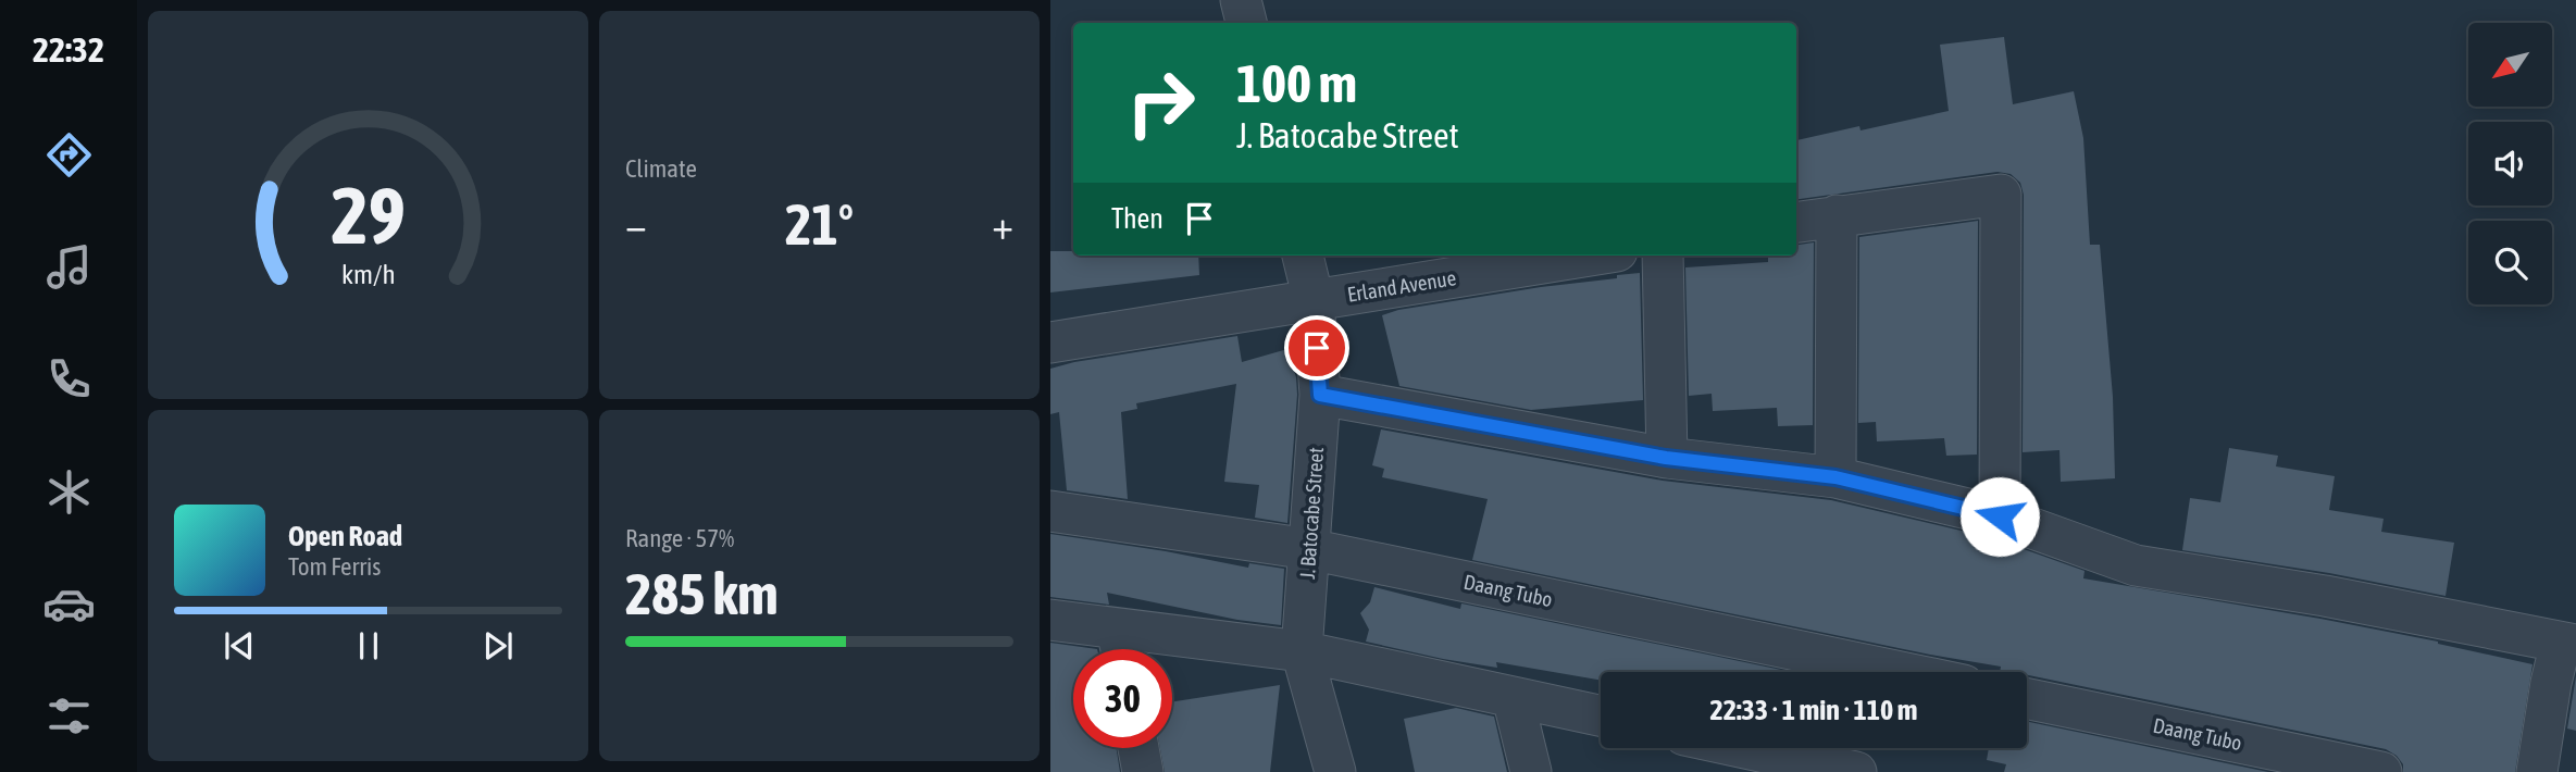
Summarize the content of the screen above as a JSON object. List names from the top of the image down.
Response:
{
  "streets": {
    "street": ["Erland Avenue", "J. Batocabe Street", "Daang Tubo"]
  },
  "crossings": [
    ["Erland Avenue", "J. Batocabe Street"],
    ["J. Batocabe Street", "Daang Tubo"]
  ],
  "north": "bottom left",
  "page": {
    "tabs": "22:32",
    "tile": [
      "Climate",
      ["Range · 57%", "285 km"]
    ],
    "turn": ["100 m", "J. Batocabe Street"],
    "then": "Then",
    "heat": ["−", "21°", "+"],
    "song": ["Open Road", "Tom Ferris"],
    "limit": "30",
    "trip": "22:33 · 1 min · 110 m",
    "gauge": ["29", "km/h"]
  }
}
